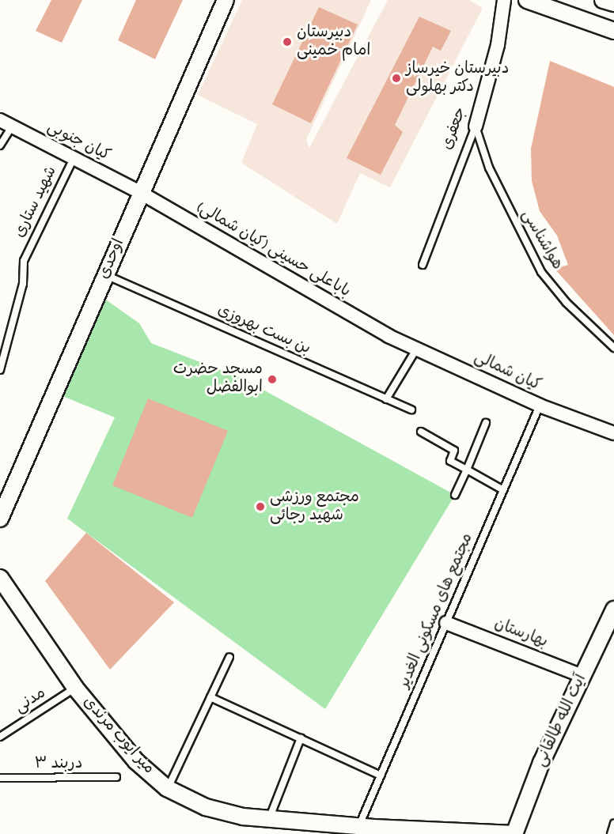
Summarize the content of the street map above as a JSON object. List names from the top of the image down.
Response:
{
  "streets": {
    "street": [
      "جعفری",
      "کیان جنوبی",
      "باباعلی حسینی (کیان شمالی)",
      "اوحدی",
      "کیان شمالی",
      "بهارستان",
      "آیت الله طالقانی",
      "میر ایوب مرندی"
    ],
    "lane": [
      "شهید ستاری",
      "هواشناسی",
      "بن بست بهروزی",
      "مجتمع های مسکونی الغدیر",
      "مدنی",
      "دربند ۳"
    ]
  },
  "crossings": [
    ["جعفری", "هواشناسی"],
    ["کیان جنوبی", "شهید ستاری"],
    ["کیان جنوبی", "باباعلی حسینی (کیان شمالی)"],
    ["کیان جنوبی", "اوحدی"],
    ["باباعلی حسینی (کیان شمالی)", "اوحدی"],
    ["باباعلی حسینی (کیان شمالی)", "کیان شمالی"],
    ["اوحدی", "بن بست بهروزی"],
    ["کیان شمالی", "مجتمع های مسکونی الغدیر"],
    ["مجتمع های مسکونی الغدیر", "بهارستان"],
    ["مجتمع های مسکونی الغدیر", "میر ایوب مرندی"],
    ["بهارستان", "آیت الله طالقانی"],
    ["مدنی", "میر ایوب مرندی"],
    ["آیت الله طالقانی", "میر ایوب مرندی"]
  ],
  "places": [
    "دبیرستان امام خمینی",
    "دبیرستان خیرساز دکتر بهلولی",
    "مسجد حضرت ابوالفضل",
    "مجتمع ورزشی شهید رجائی"
  ]
}
